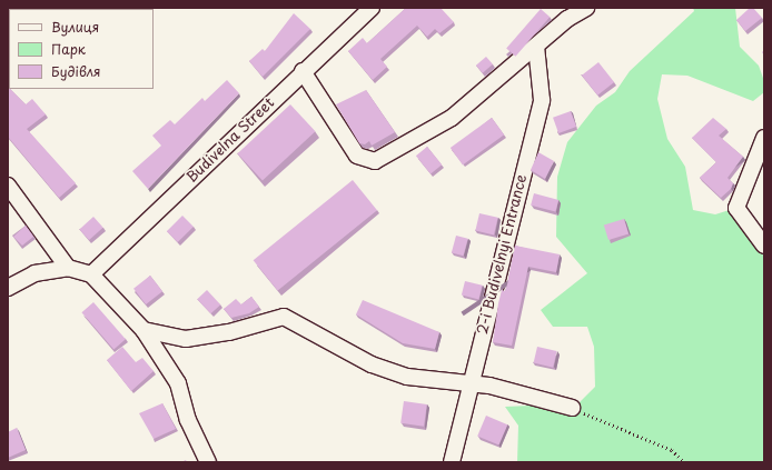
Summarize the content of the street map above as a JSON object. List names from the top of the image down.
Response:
{
  "streets": {
    "street": ["Budivelna Street", "2-i Budivelnyi Entrance"]
  },
  "legend": ["Вулиця", "Парк", "Будівля"]
}
